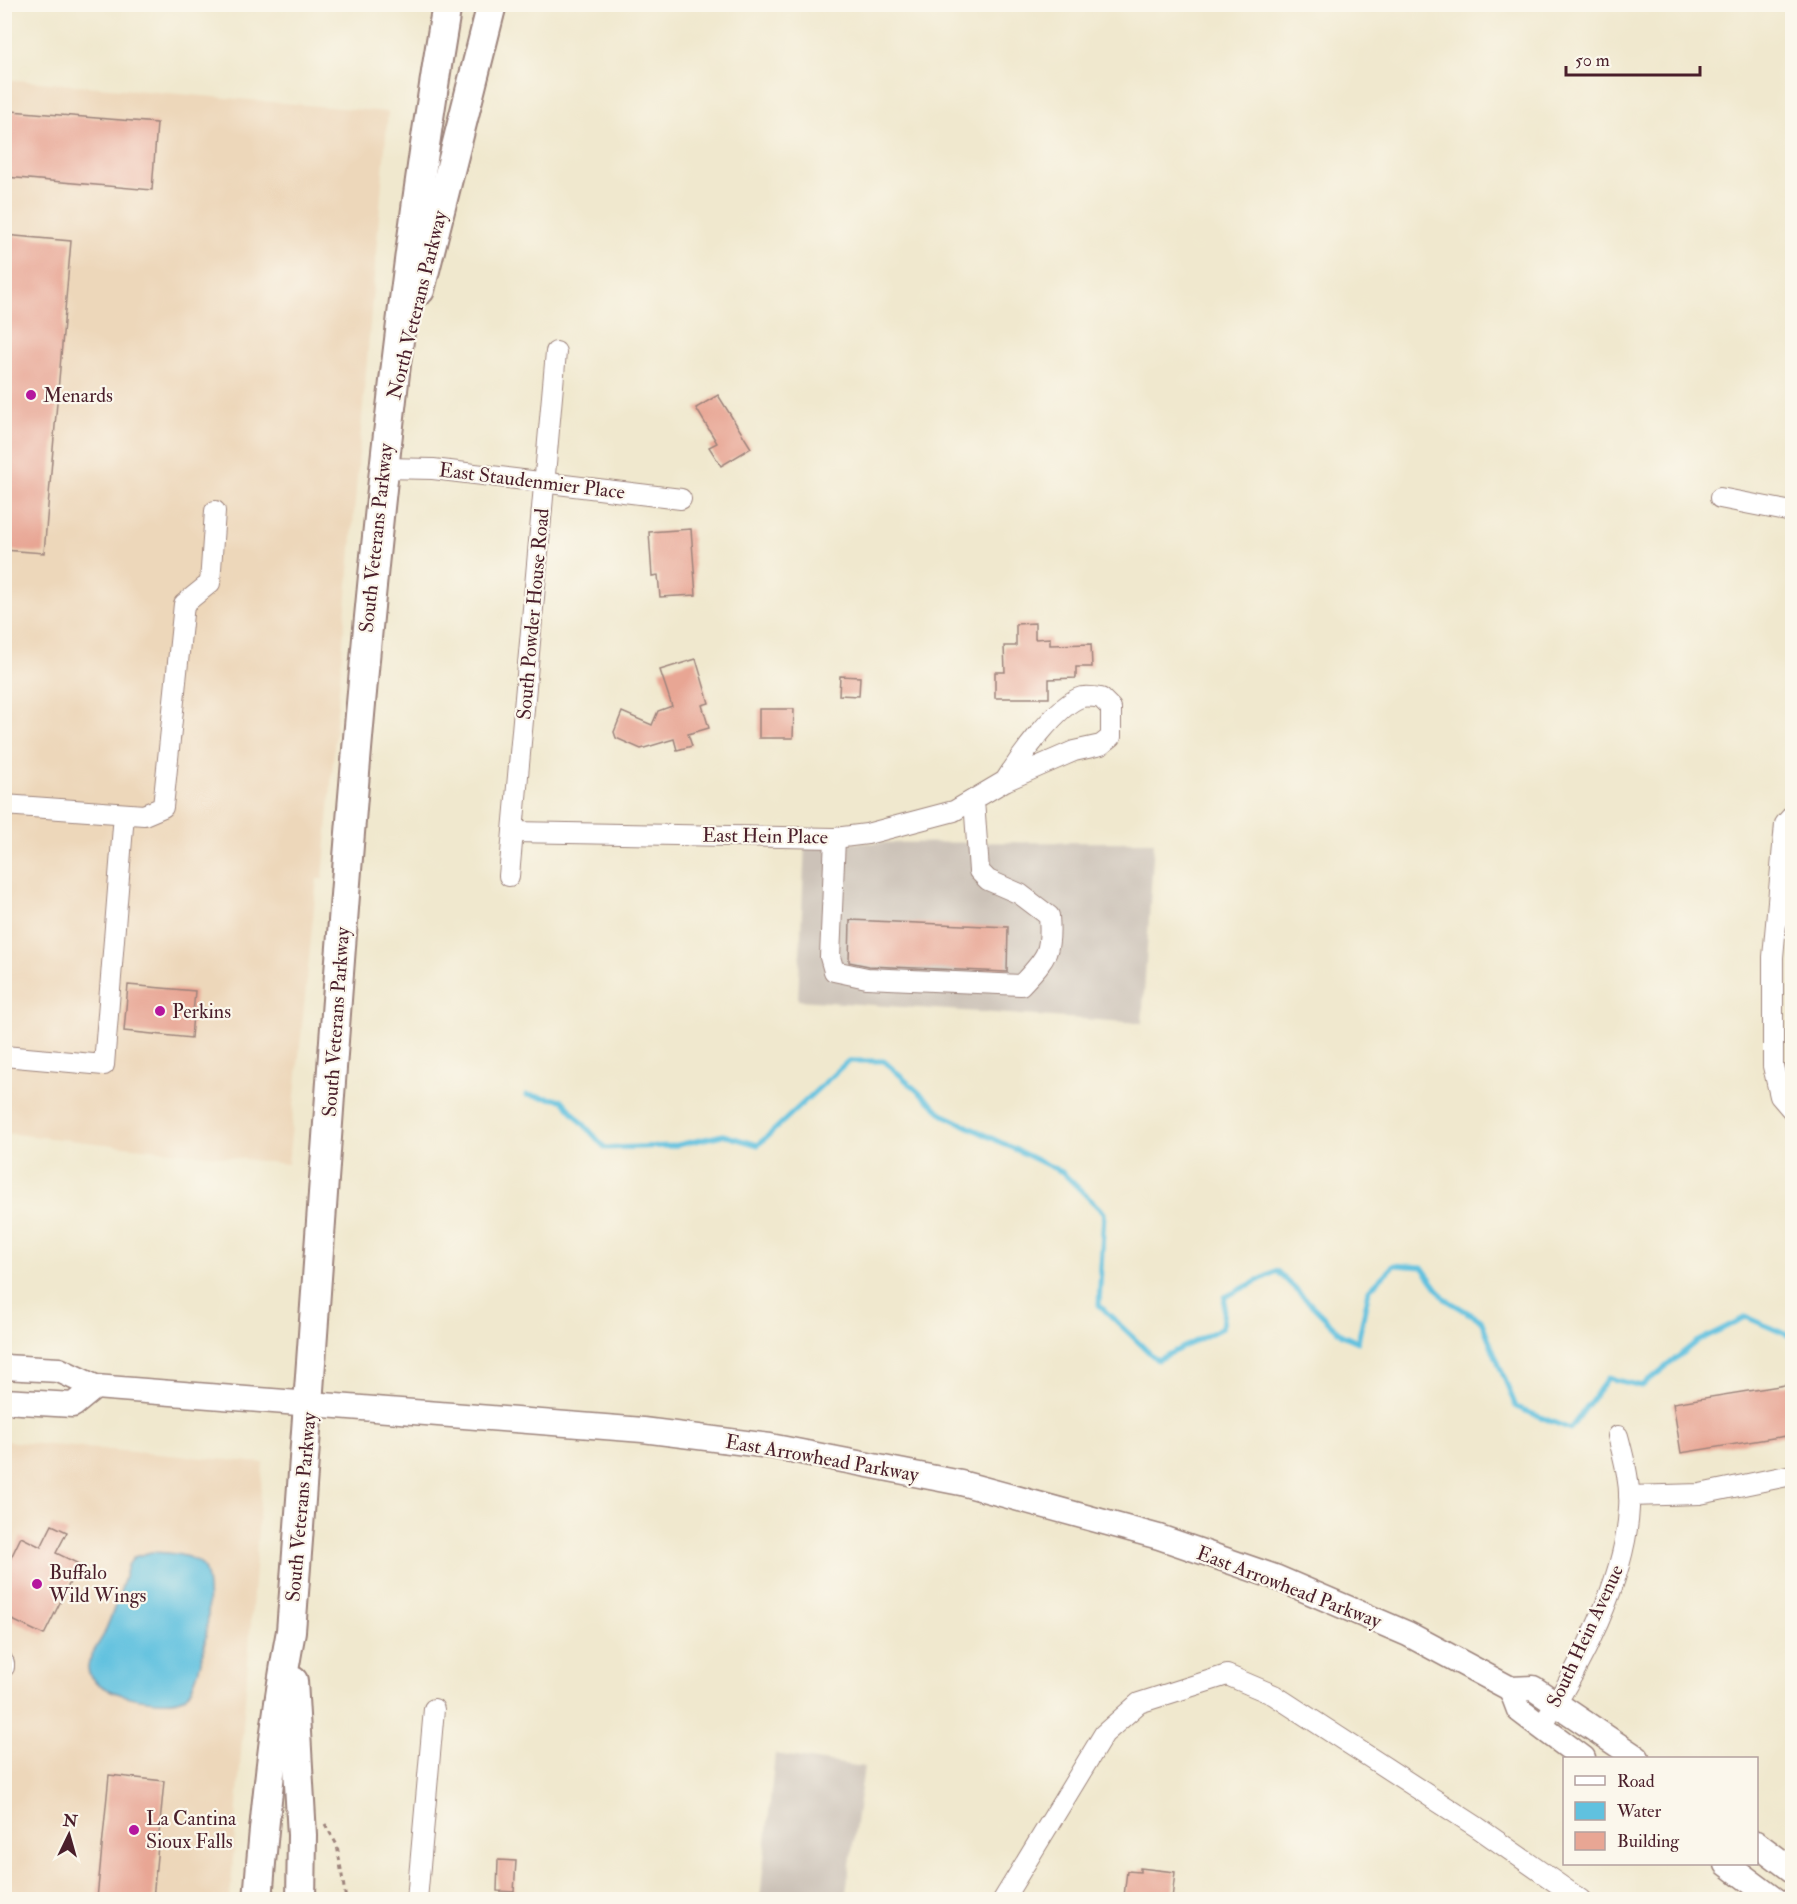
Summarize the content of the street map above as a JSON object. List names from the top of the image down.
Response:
{
  "streets": {
    "highway": ["North Veterans Parkway", "South Veterans Parkway"],
    "main road": ["East Arrowhead Parkway"],
    "street": [
      "East Staudenmier Place",
      "South Powder House Road",
      "East Hein Place",
      "South Hein Avenue"
    ]
  },
  "crossings": [
    ["North Veterans Parkway", "South Veterans Parkway"],
    ["East Staudenmier Place", "South Veterans Parkway"],
    ["East Staudenmier Place", "South Powder House Road"],
    ["South Veterans Parkway", "East Arrowhead Parkway"],
    ["South Powder House Road", "East Hein Place"],
    ["East Arrowhead Parkway", "South Hein Avenue"]
  ],
  "places": [
    "Menards",
    "Perkins",
    "Buffalo Wild Wings",
    "La Cantina Sioux Falls"
  ],
  "legend": ["Road", "Water", "Building"],
  "scale_bar": "50 m",
  "north": "top"
}
